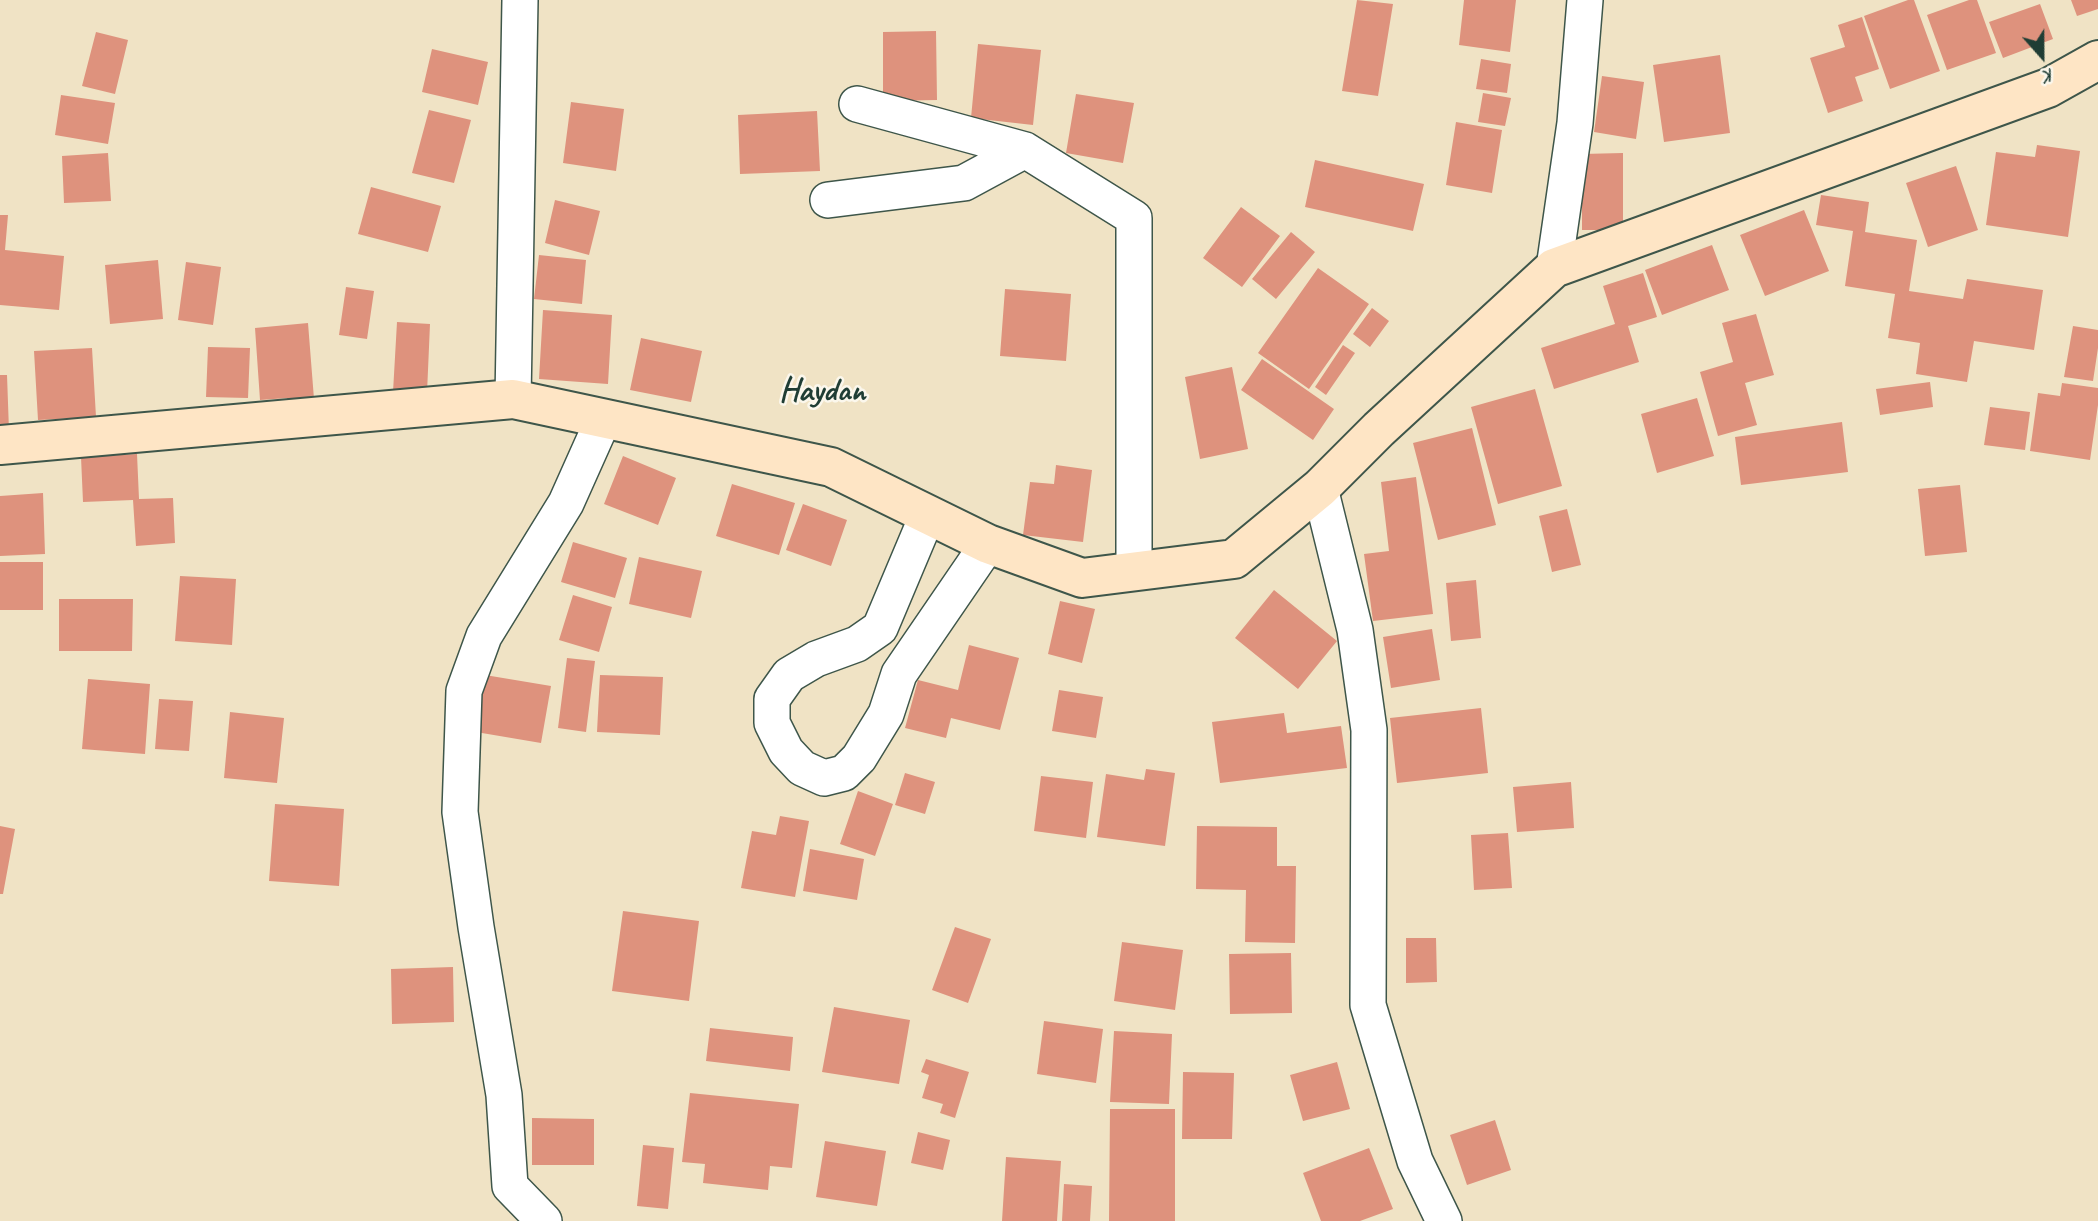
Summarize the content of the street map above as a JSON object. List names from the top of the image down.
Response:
{
  "districts": ["Haydan"],
  "north": "bottom"
}
